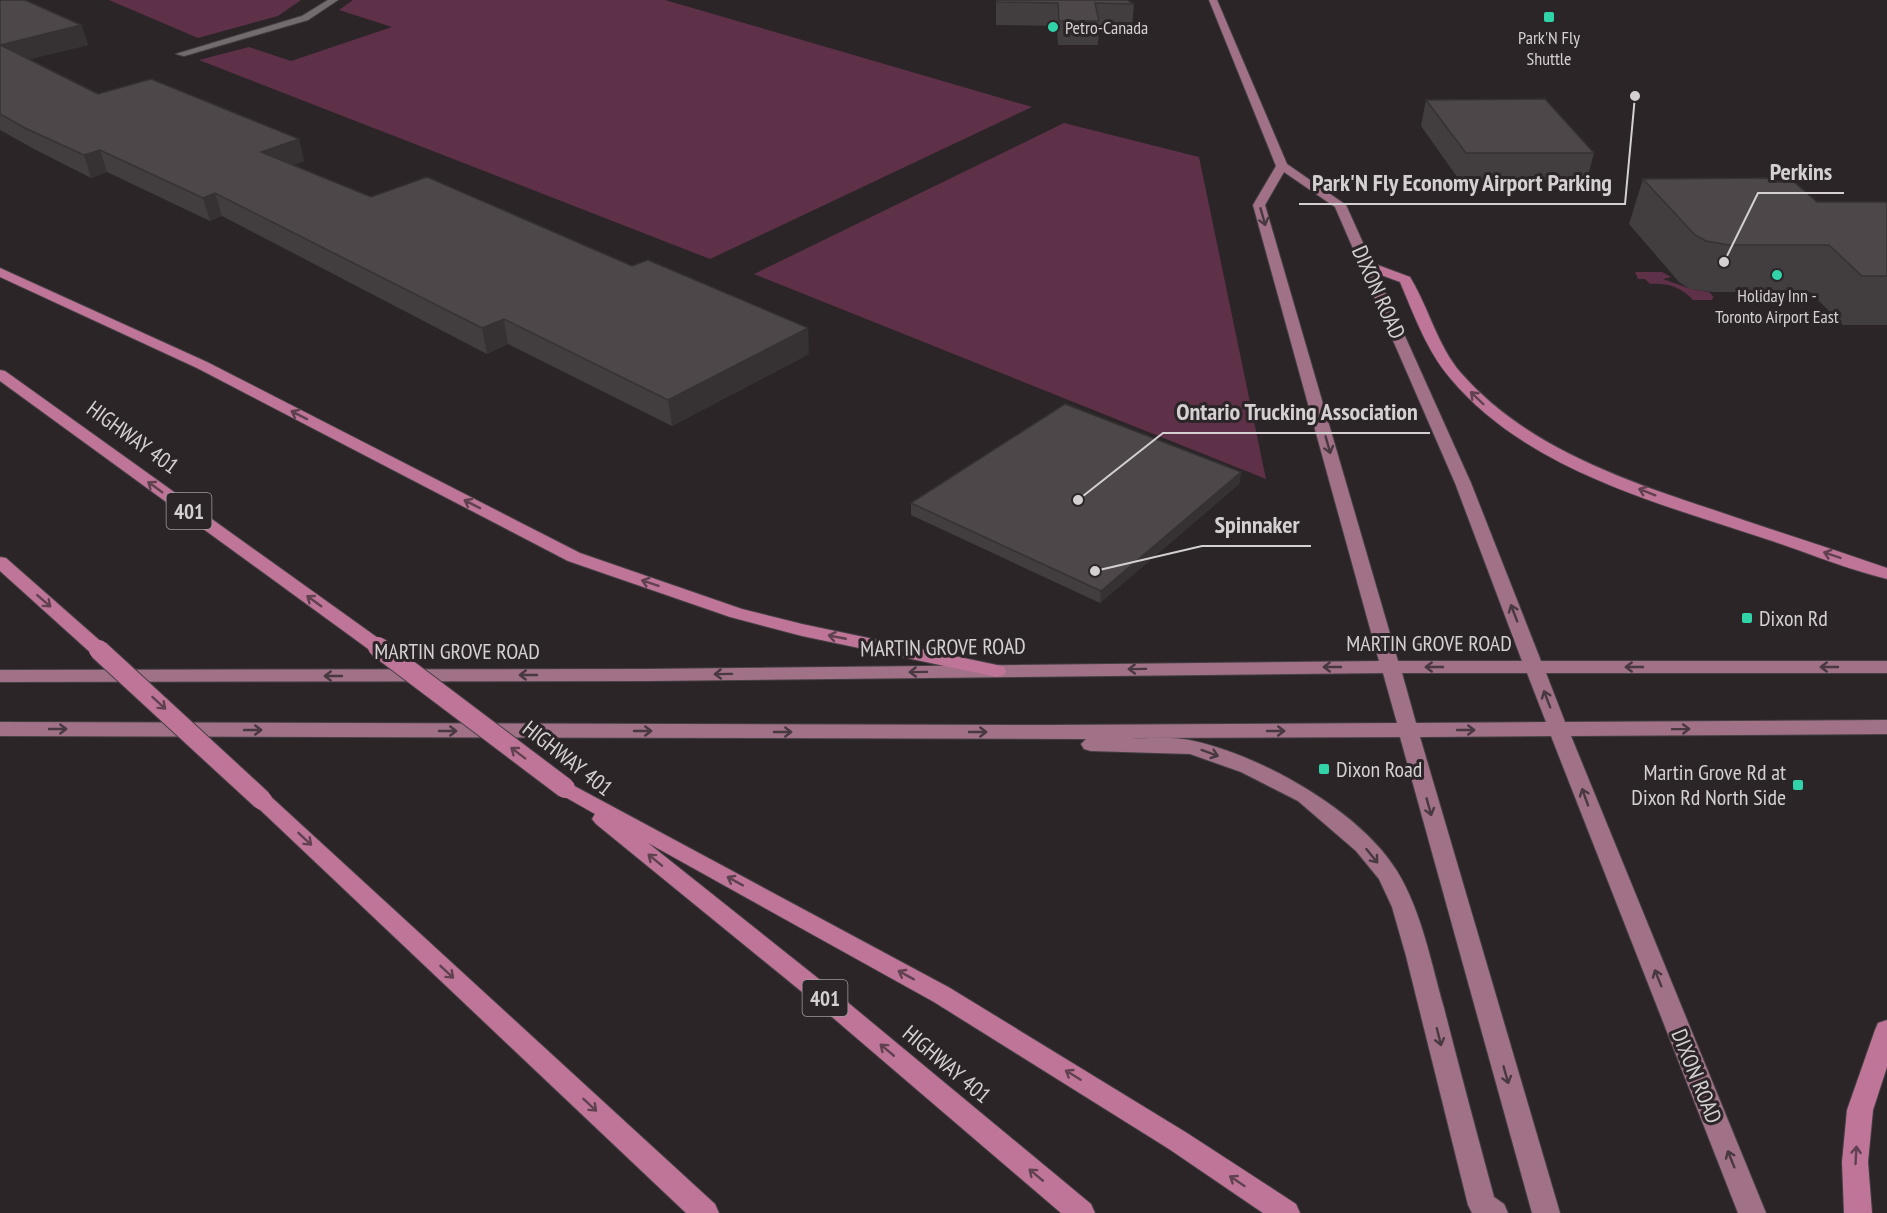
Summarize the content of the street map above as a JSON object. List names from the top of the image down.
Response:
{
  "streets": {
    "highway": ["HIGHWAY 401", "401"],
    "main road": ["DIXON ROAD", "MARTIN GROVE ROAD"]
  },
  "crossings": [
    ["DIXON ROAD", "MARTIN GROVE ROAD"]
  ],
  "places": {
    "transit": [
      "Park'N Fly Shuttle",
      "Dixon Rd",
      "Dixon Road",
      "Martin Grove Rd at Dixon Rd North Side"
    ],
    "other": [
      "Petro-Canada",
      "Park'N Fly Economy Airport Parking",
      "Perkins",
      "Holiday Inn - Toronto Airport East",
      "Ontario Trucking Association",
      "Spinnaker"
    ]
  }
}
